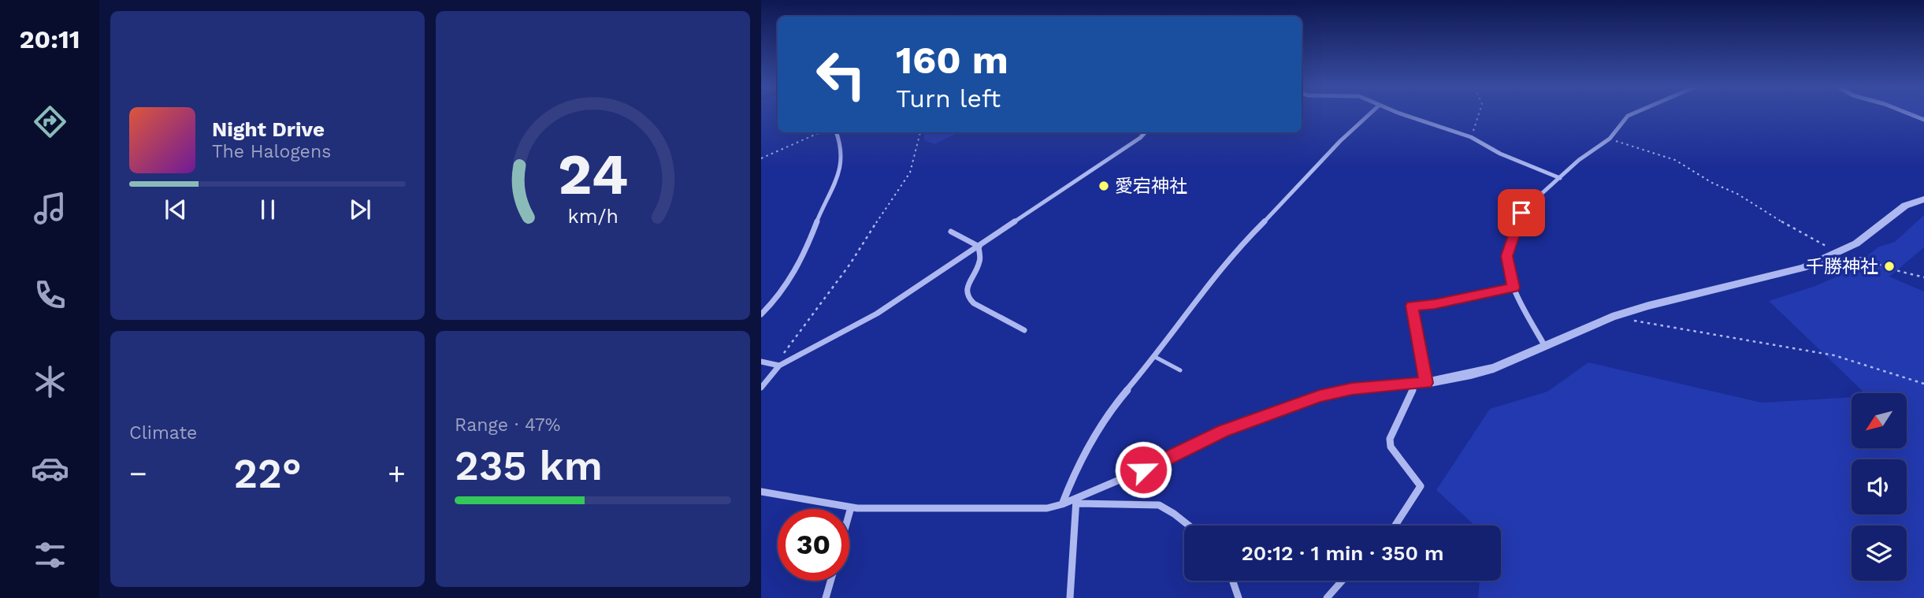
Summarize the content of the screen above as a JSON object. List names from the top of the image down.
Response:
{
  "places": ["愛宕神社", "千勝神社"],
  "north": "bottom left",
  "page": {
    "tabs": "20:11",
    "turn": ["160 m", "Turn left"],
    "song": ["Night Drive", "The Halogens"],
    "tile": [
      "Climate",
      ["Range · 47%", "235 km"]
    ],
    "heat": ["−", "22°", "+"],
    "limit": "30",
    "trip": "20:12 · 1 min · 350 m",
    "gauge": ["24", "km/h"]
  }
}
